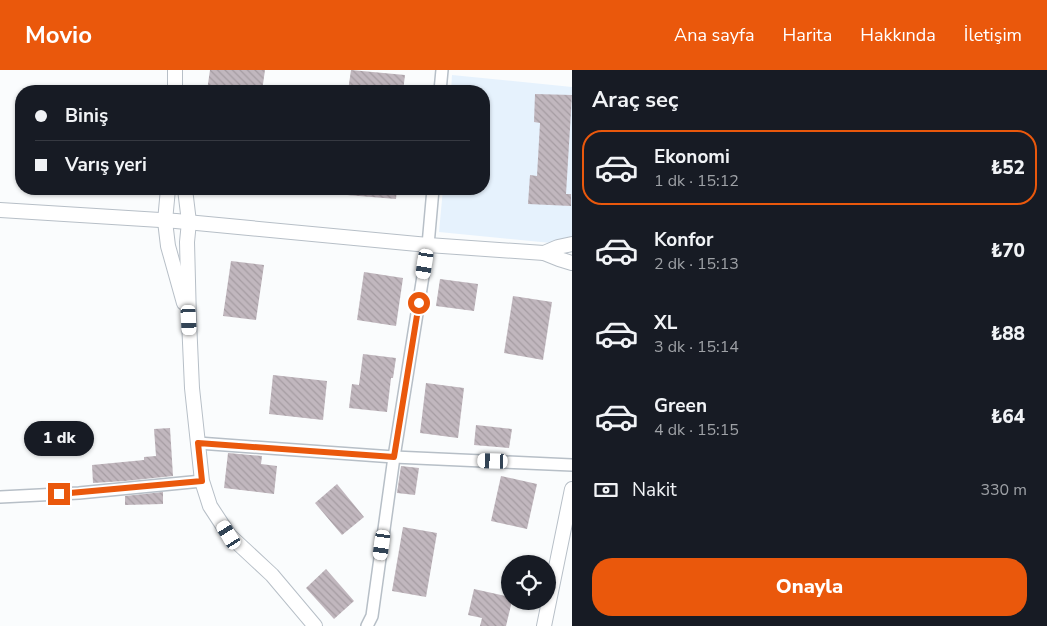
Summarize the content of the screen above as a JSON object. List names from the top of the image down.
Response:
{
  "page": {
    "header": "Movio",
    "nav": [
      "Ana sayfa",
      "Harita",
      "Hakkında",
      "İletişim"
    ],
    "heading": "Araç seç",
    "banner": ["Biniş", "Varış yeri"],
    "list": [
      {
        "name": "Ekonomi",
        "note": "1 dk · 15:12",
        "value": "₺52"
      },
      {
        "name": "Konfor",
        "note": "2 dk · 15:13",
        "value": "₺70"
      },
      {
        "name": "XL",
        "note": "3 dk · 15:14",
        "value": "₺88"
      },
      {
        "name": "Green",
        "note": "4 dk · 15:15",
        "value": "₺64"
      }
    ],
    "bubble": "1 dk",
    "pay": ["Nakit", "330 m"],
    "buttons": "Onayla"
  }
}
